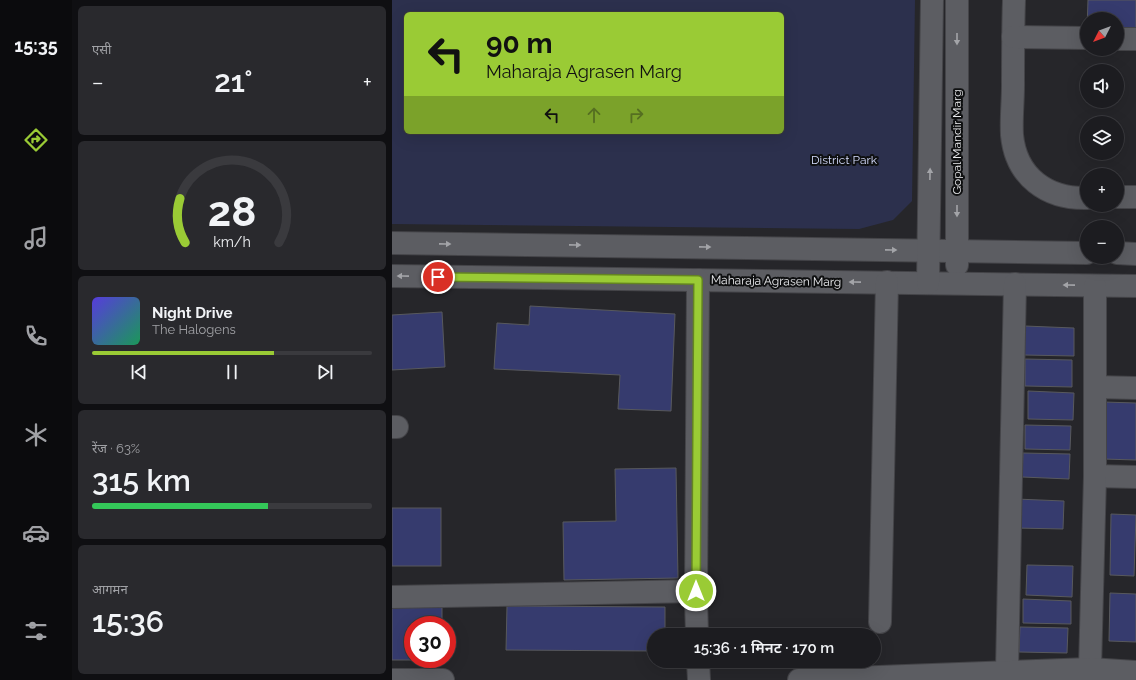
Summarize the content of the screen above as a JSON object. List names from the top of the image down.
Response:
{
  "streets": {
    "street": ["Gopal Mandir Marg", "Maharaja Agrasen Marg"]
  },
  "crossings": [
    ["Gopal Mandir Marg", "Maharaja Agrasen Marg"]
  ],
  "parks": ["District Park"],
  "north": "bottom left",
  "page": {
    "tabs": "15:35",
    "tile": [
      "एसी",
      ["रेंज · 63%", "315 km"],
      ["आगमन", "15:36"]
    ],
    "map_buttons": ["+", "−"],
    "turn": ["90 m", "Maharaja Agrasen Marg"],
    "heat": ["−", "21°", "+"],
    "song": ["Night Drive", "The Halogens"],
    "limit": "30",
    "trip": "15:36 · 1 मिनट · 170 m",
    "gauge": ["28", "km/h"]
  }
}
